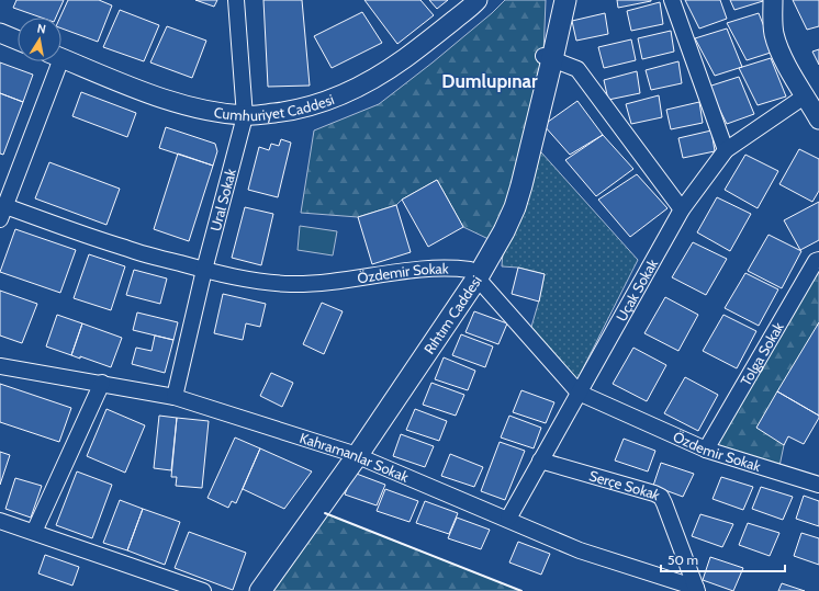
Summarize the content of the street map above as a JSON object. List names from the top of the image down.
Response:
{
  "streets": {
    "main road": ["Rıhtım Caddesi"],
    "street": [
      "Cumhuriyet Caddesi",
      "Ural Sokak",
      "Özdemir Sokak",
      "Uçak Sokak",
      "Tolga Sokak",
      "Kahramanlar Sokak",
      "Serçe Sokak"
    ]
  },
  "crossings": [
    ["Cumhuriyet Caddesi", "Ural Sokak"],
    ["Ural Sokak", "Özdemir Sokak"],
    ["Ural Sokak", "Kahramanlar Sokak"],
    ["Özdemir Sokak", "Uçak Sokak"],
    ["Özdemir Sokak", "Rıhtım Caddesi"],
    ["Özdemir Sokak", "Tolga Sokak"],
    ["Uçak Sokak", "Kahramanlar Sokak"],
    ["Uçak Sokak", "Serçe Sokak"],
    ["Rıhtım Caddesi", "Kahramanlar Sokak"],
    ["Kahramanlar Sokak", "Serçe Sokak"]
  ],
  "districts": ["Dumlupınar"],
  "scale_bar": "50 m",
  "north": "top"
}
